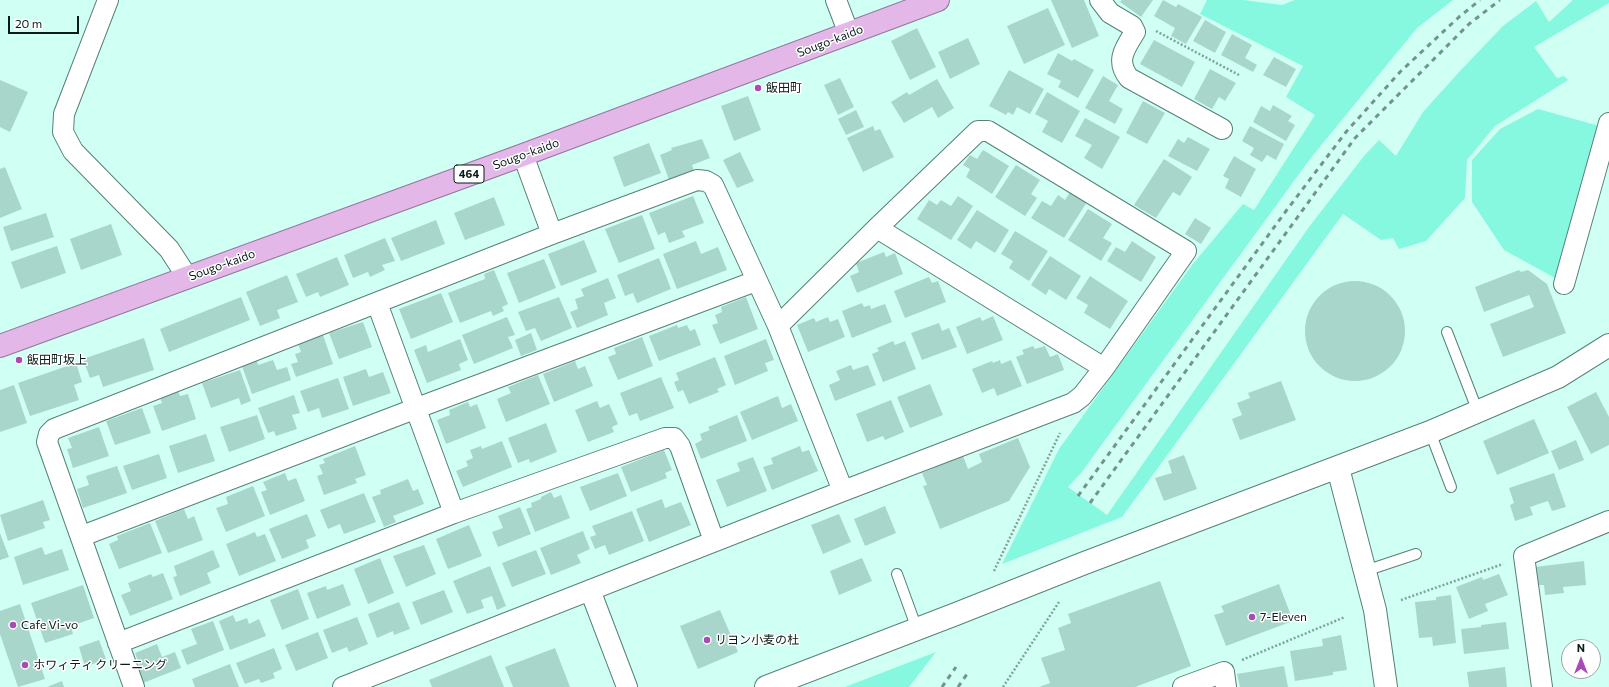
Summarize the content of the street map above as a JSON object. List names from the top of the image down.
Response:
{
  "streets": {
    "highway": ["Sougo-kaido", "464"]
  },
  "places": [
    "飯田町",
    "飯田町坂上",
    "7-Eleven",
    "Cafe Vi-vo",
    "リヨン小麦の杜",
    "ホワィティ クリーニング"
  ],
  "scale_bar": "20 m",
  "north": "top"
}
